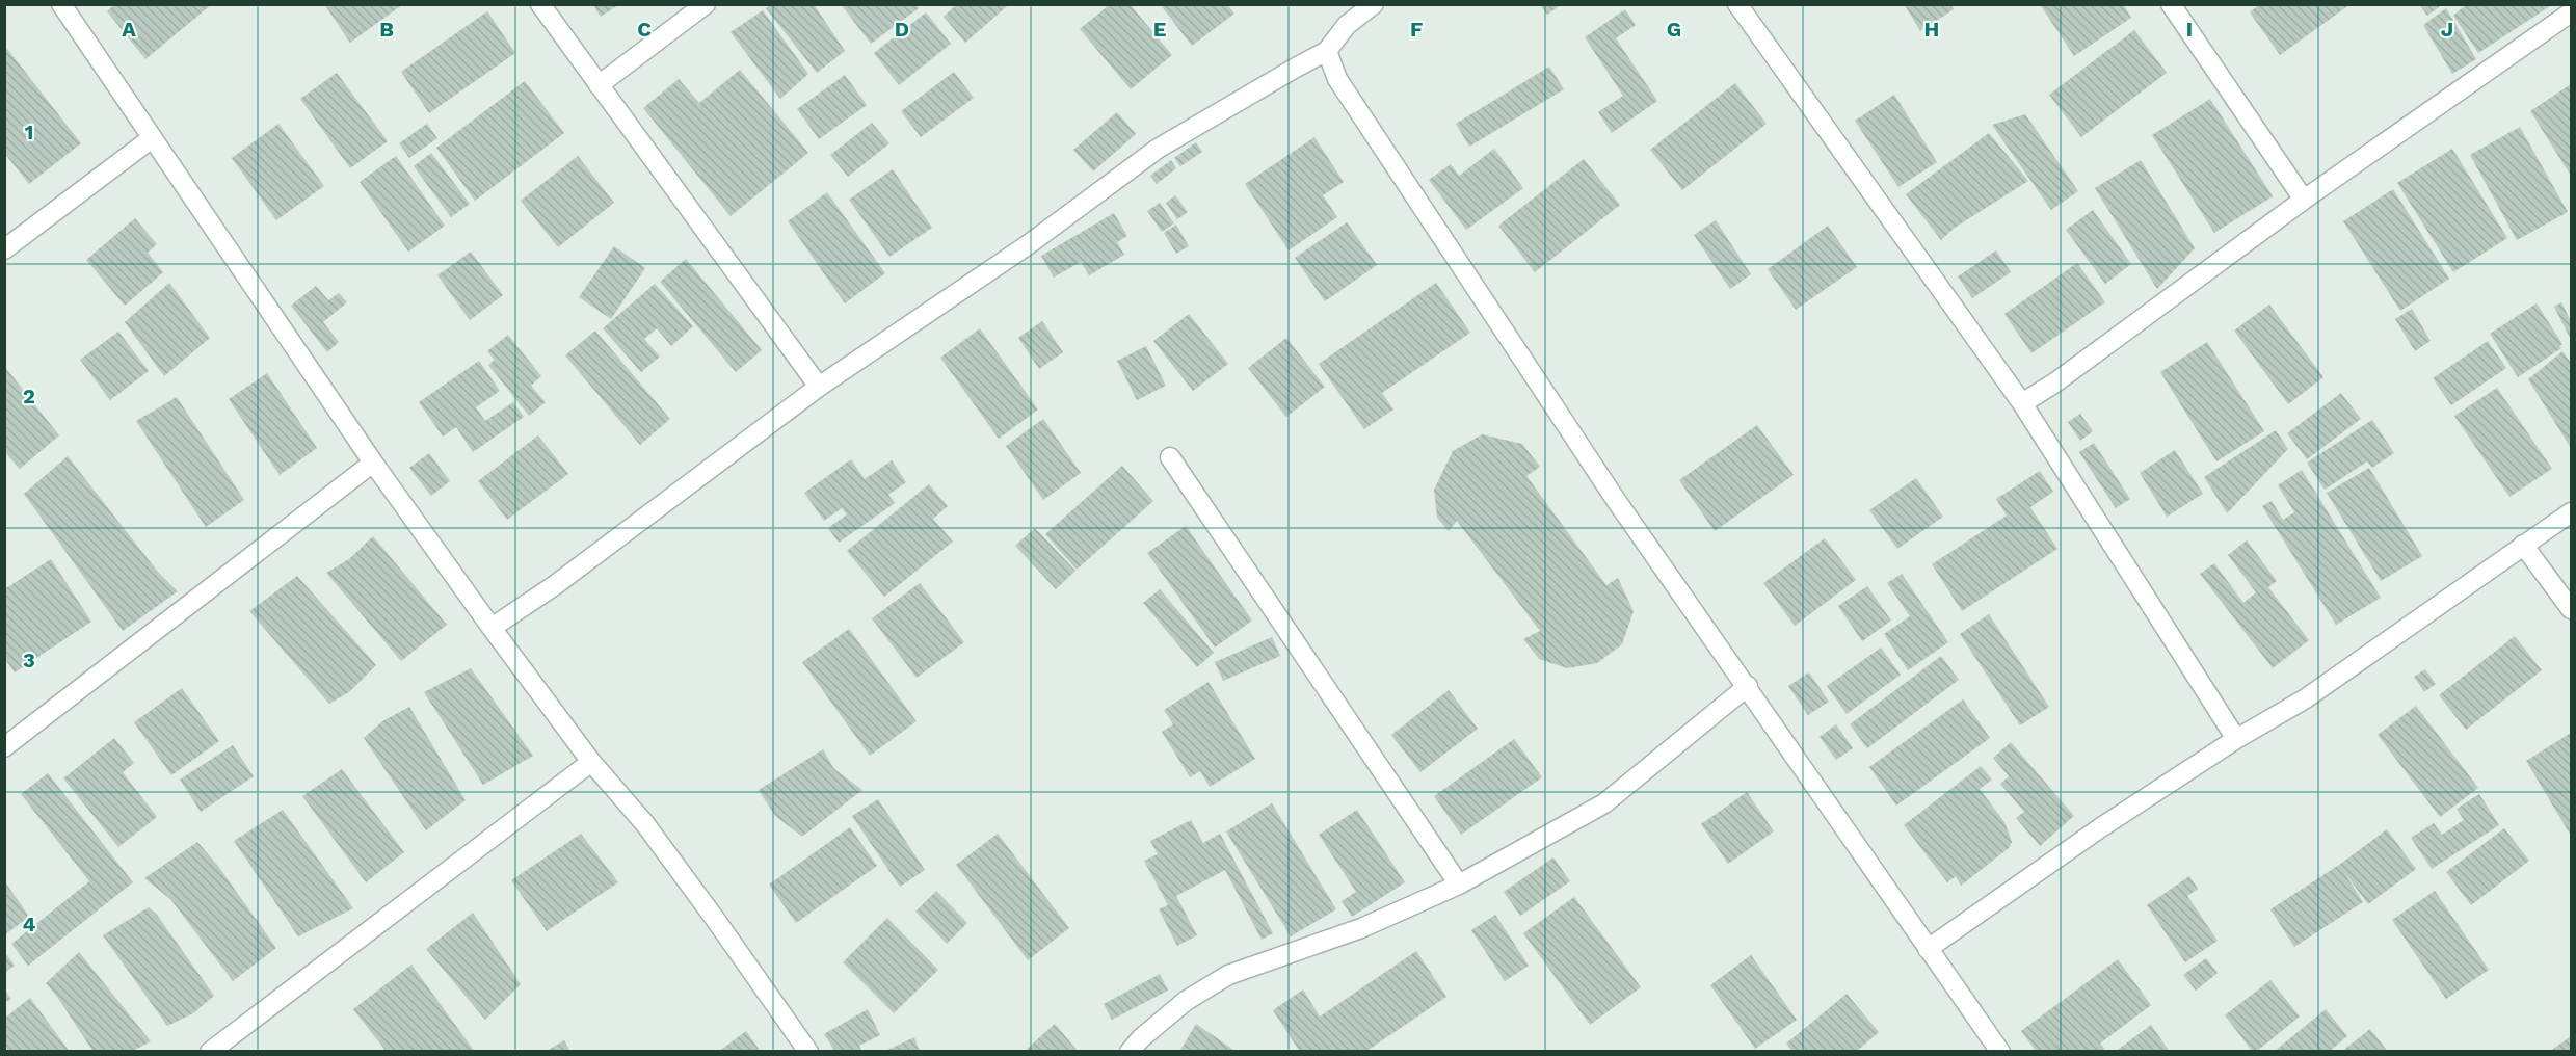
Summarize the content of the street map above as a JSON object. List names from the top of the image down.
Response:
{
  "grid": {
    "columns": [
      "A",
      "B",
      "C",
      "D",
      "E",
      "F",
      "G",
      "H",
      "I",
      "J"
    ],
    "rows": [
      "1",
      "2",
      "3",
      "4"
    ]
  }
}
